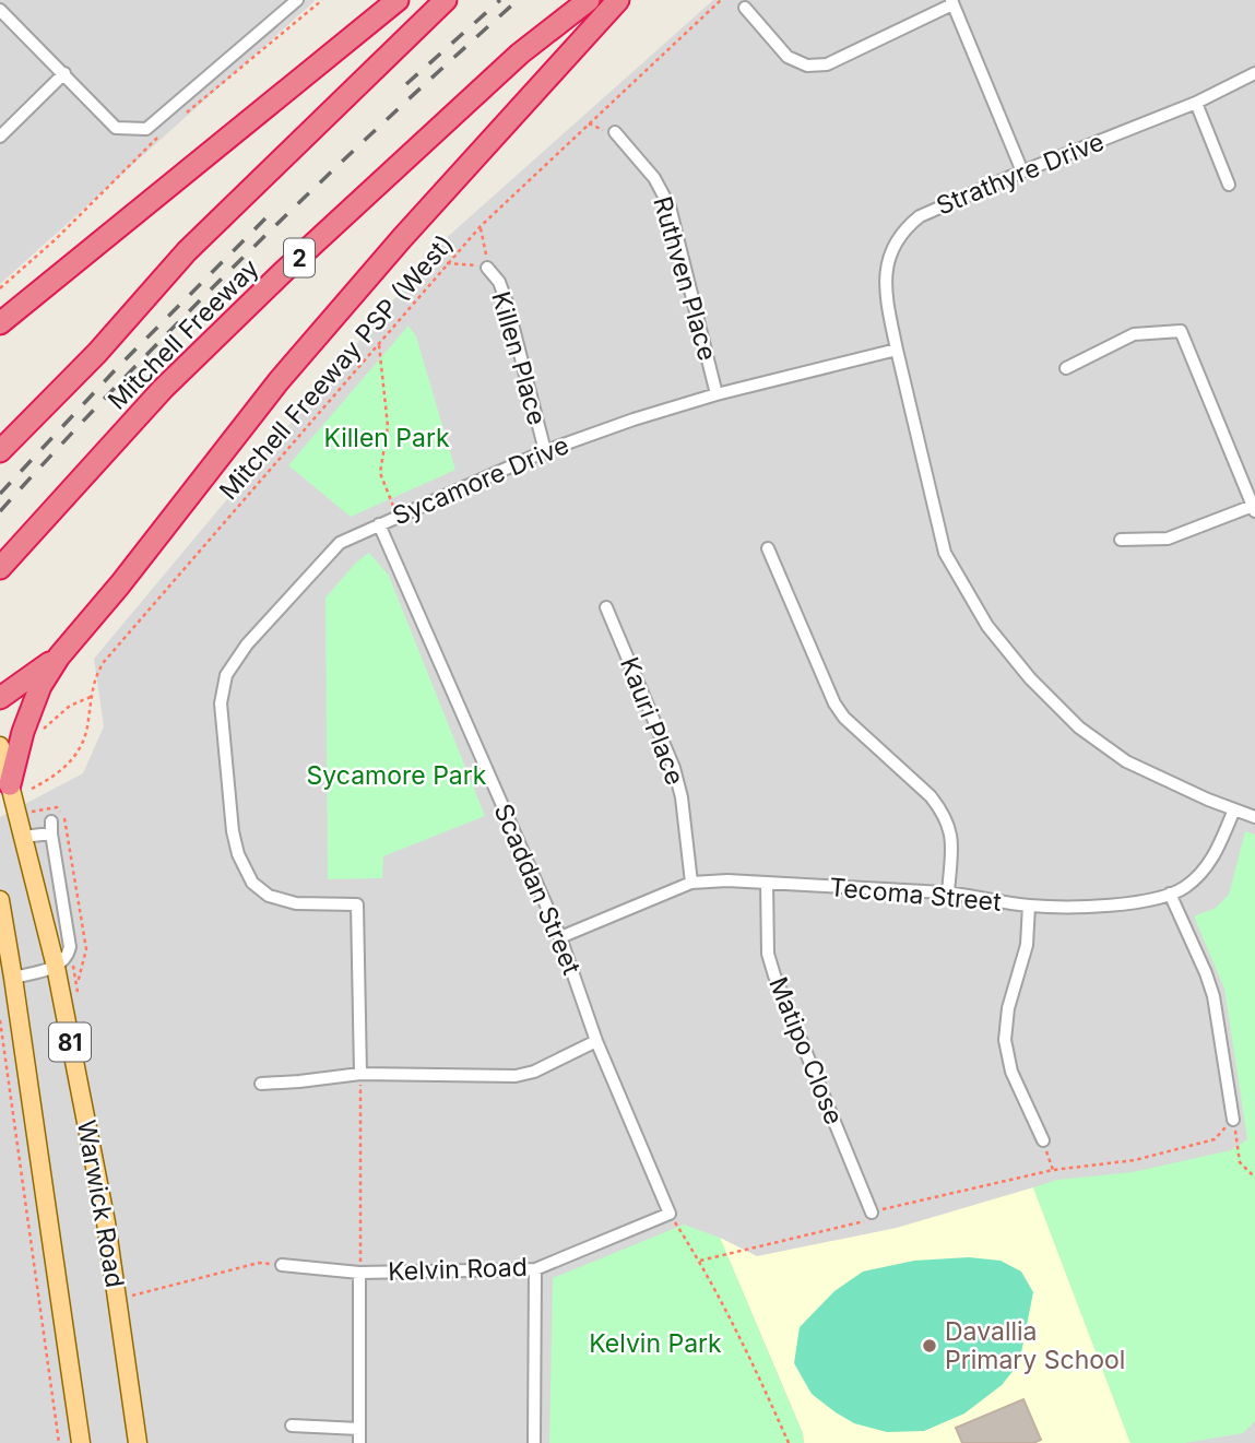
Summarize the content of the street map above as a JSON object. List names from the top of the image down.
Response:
{
  "streets": {
    "highway": ["2", "Mitchell Freeway"],
    "main road": ["81", "Warwick Road"],
    "street": [
      "Strathyre Drive",
      "Ruthven Place",
      "Killen Place",
      "Sycamore Drive",
      "Kauri Place",
      "Scaddan Street",
      "Tecoma Street",
      "Matipo Close",
      "Kelvin Road"
    ],
    "path": ["Mitchell Freeway PSP (West)"]
  },
  "crossings": [
    ["Strathyre Drive", "Sycamore Drive"],
    ["Ruthven Place", "Sycamore Drive"],
    ["Killen Place", "Mitchell Freeway PSP (West)"],
    ["Killen Place", "Sycamore Drive"],
    ["Mitchell Freeway PSP (West)", "Warwick Road"],
    ["Sycamore Drive", "Scaddan Street"],
    ["Kauri Place", "Tecoma Street"],
    ["Scaddan Street", "Tecoma Street"],
    ["Scaddan Street", "Kelvin Road"],
    ["Tecoma Street", "Matipo Close"]
  ],
  "parks": ["Killen Park", "Sycamore Park", "Kelvin Park"],
  "places": ["Davallia Primary School"]
}
